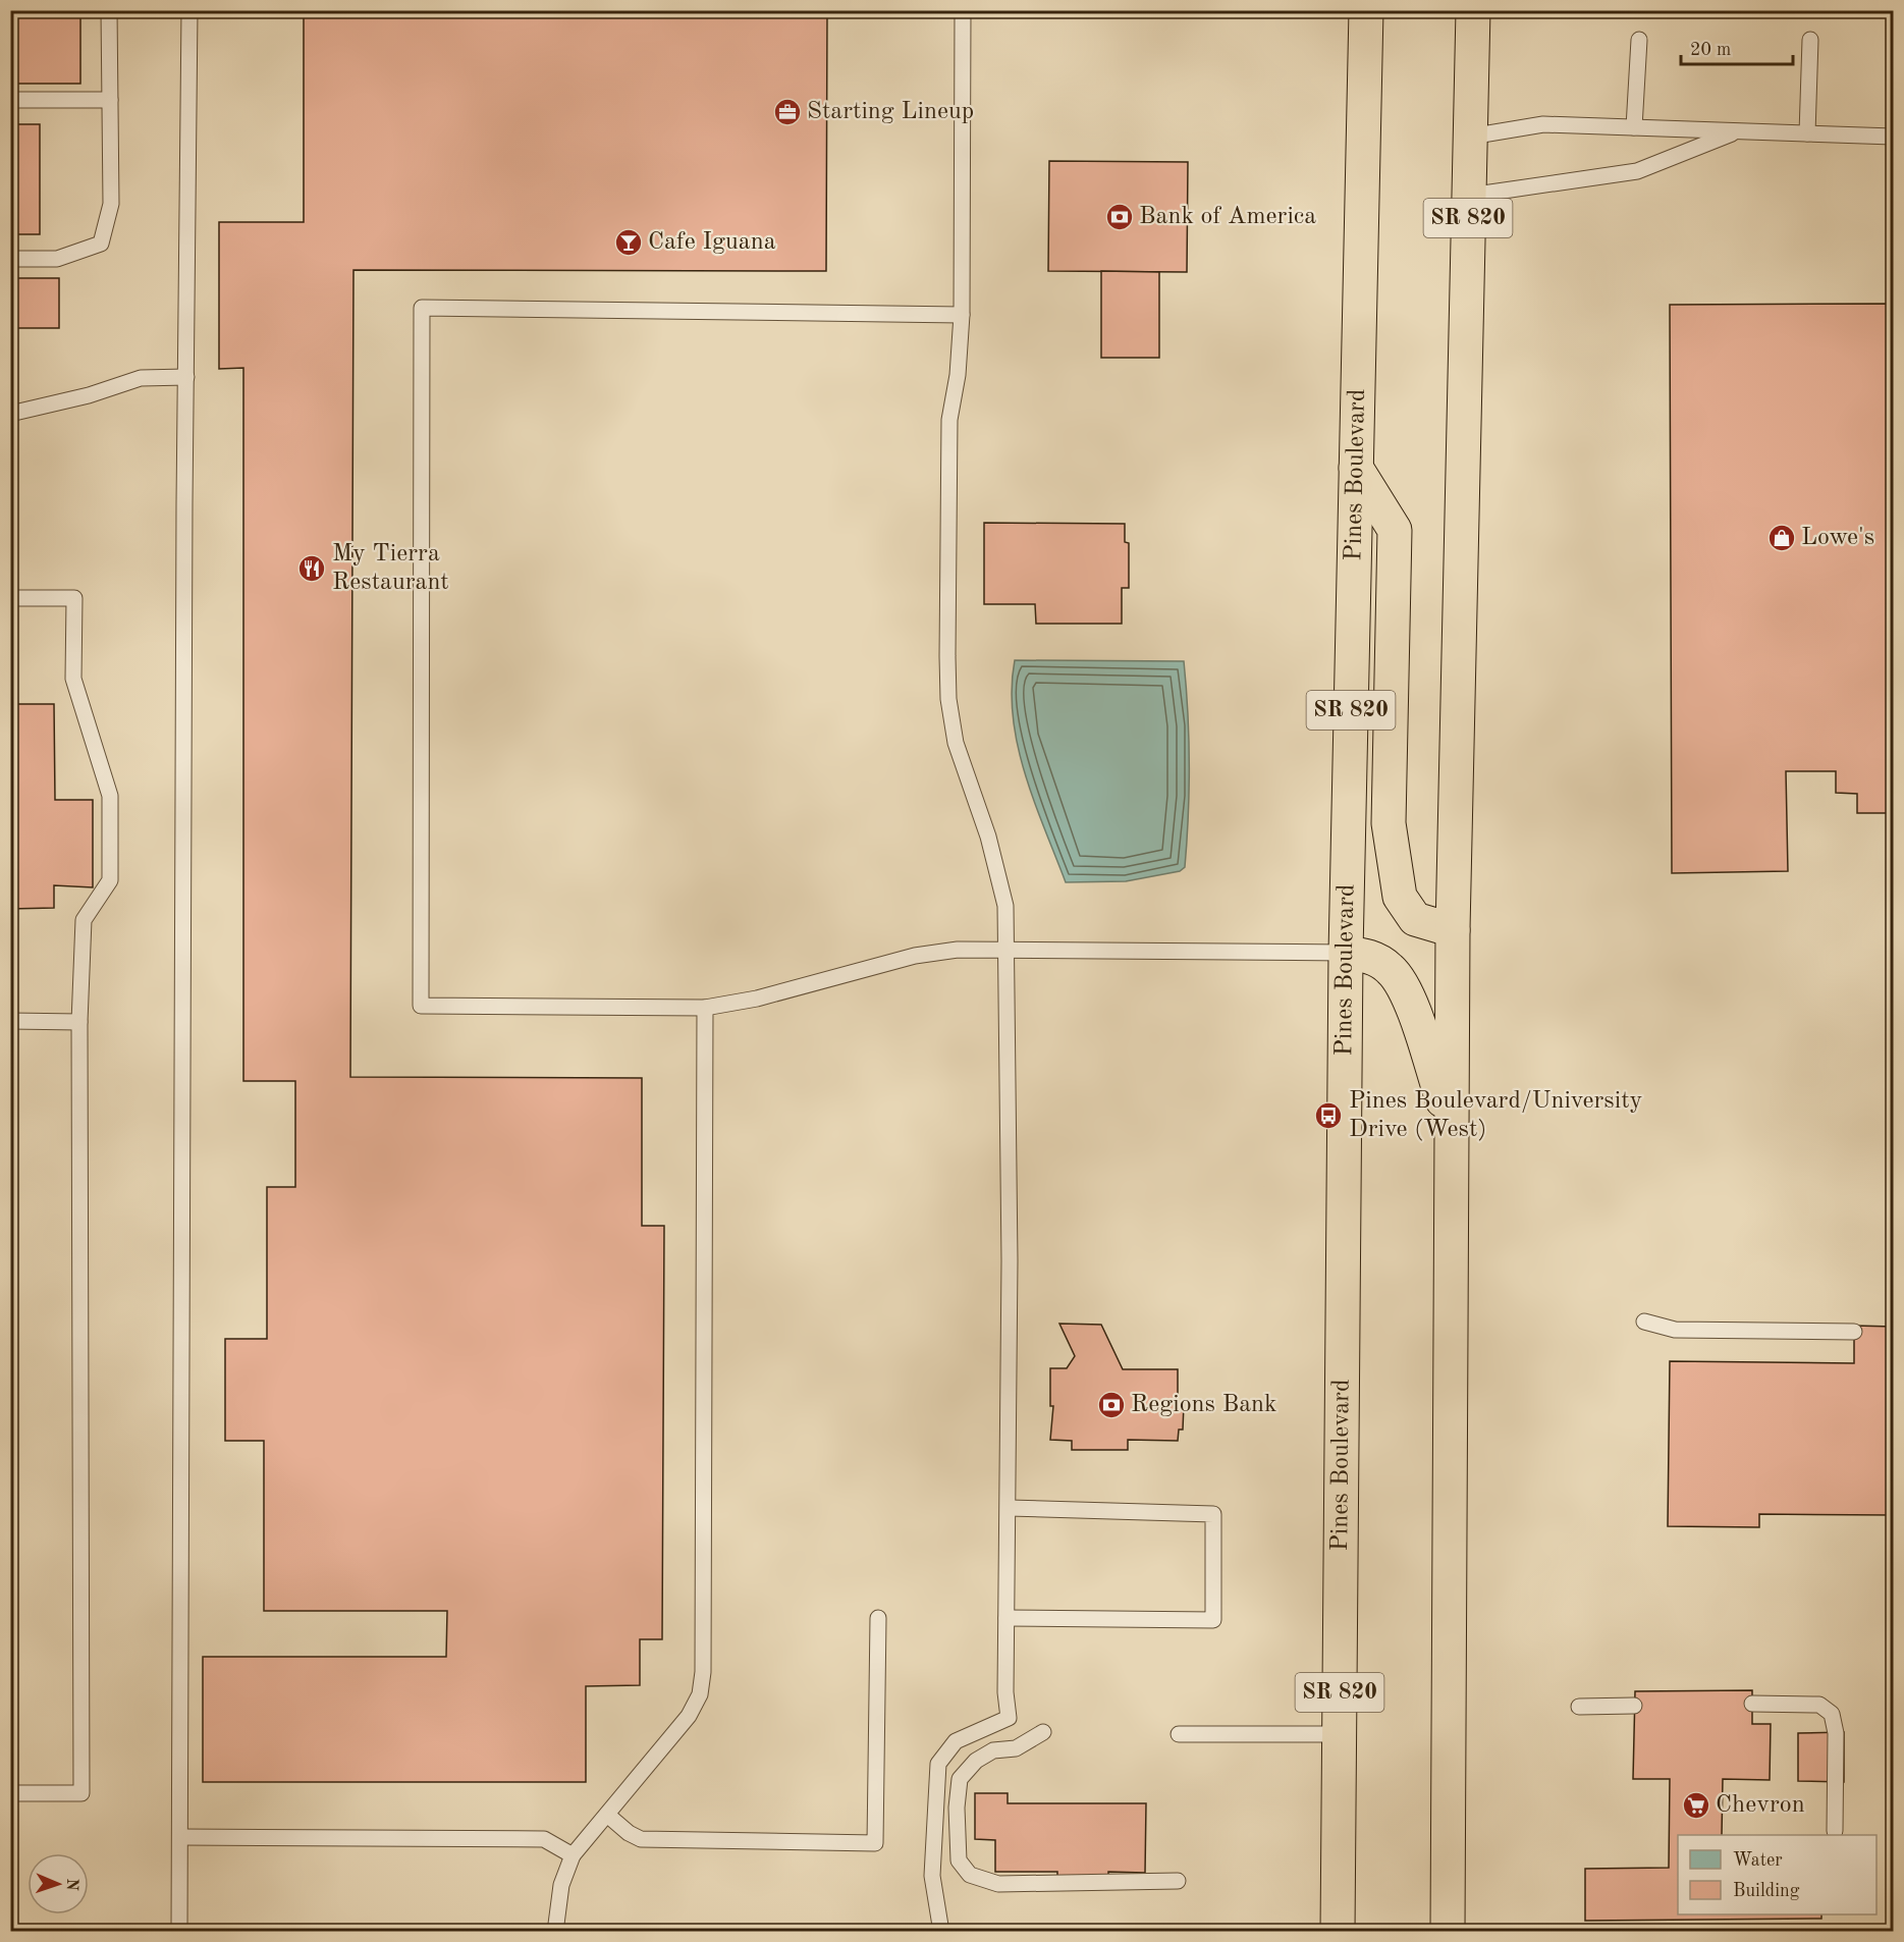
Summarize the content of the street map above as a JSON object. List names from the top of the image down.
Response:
{
  "streets": {
    "highway": ["SR 820", "Pines Boulevard"]
  },
  "places": {
    "office": ["Starting Lineup"],
    "bank": ["Bank of America", "Regions Bank"],
    "bar": ["Cafe Iguana"],
    "shop": ["Lowe's"],
    "restaurant": ["My Tierra Restaurant"],
    "bus stop": ["Pines Boulevard/University Drive (West)"],
    "supermarket": ["Chevron"]
  },
  "legend": ["Water", "Building"],
  "scale_bar": "20 m",
  "north": "right"
}
